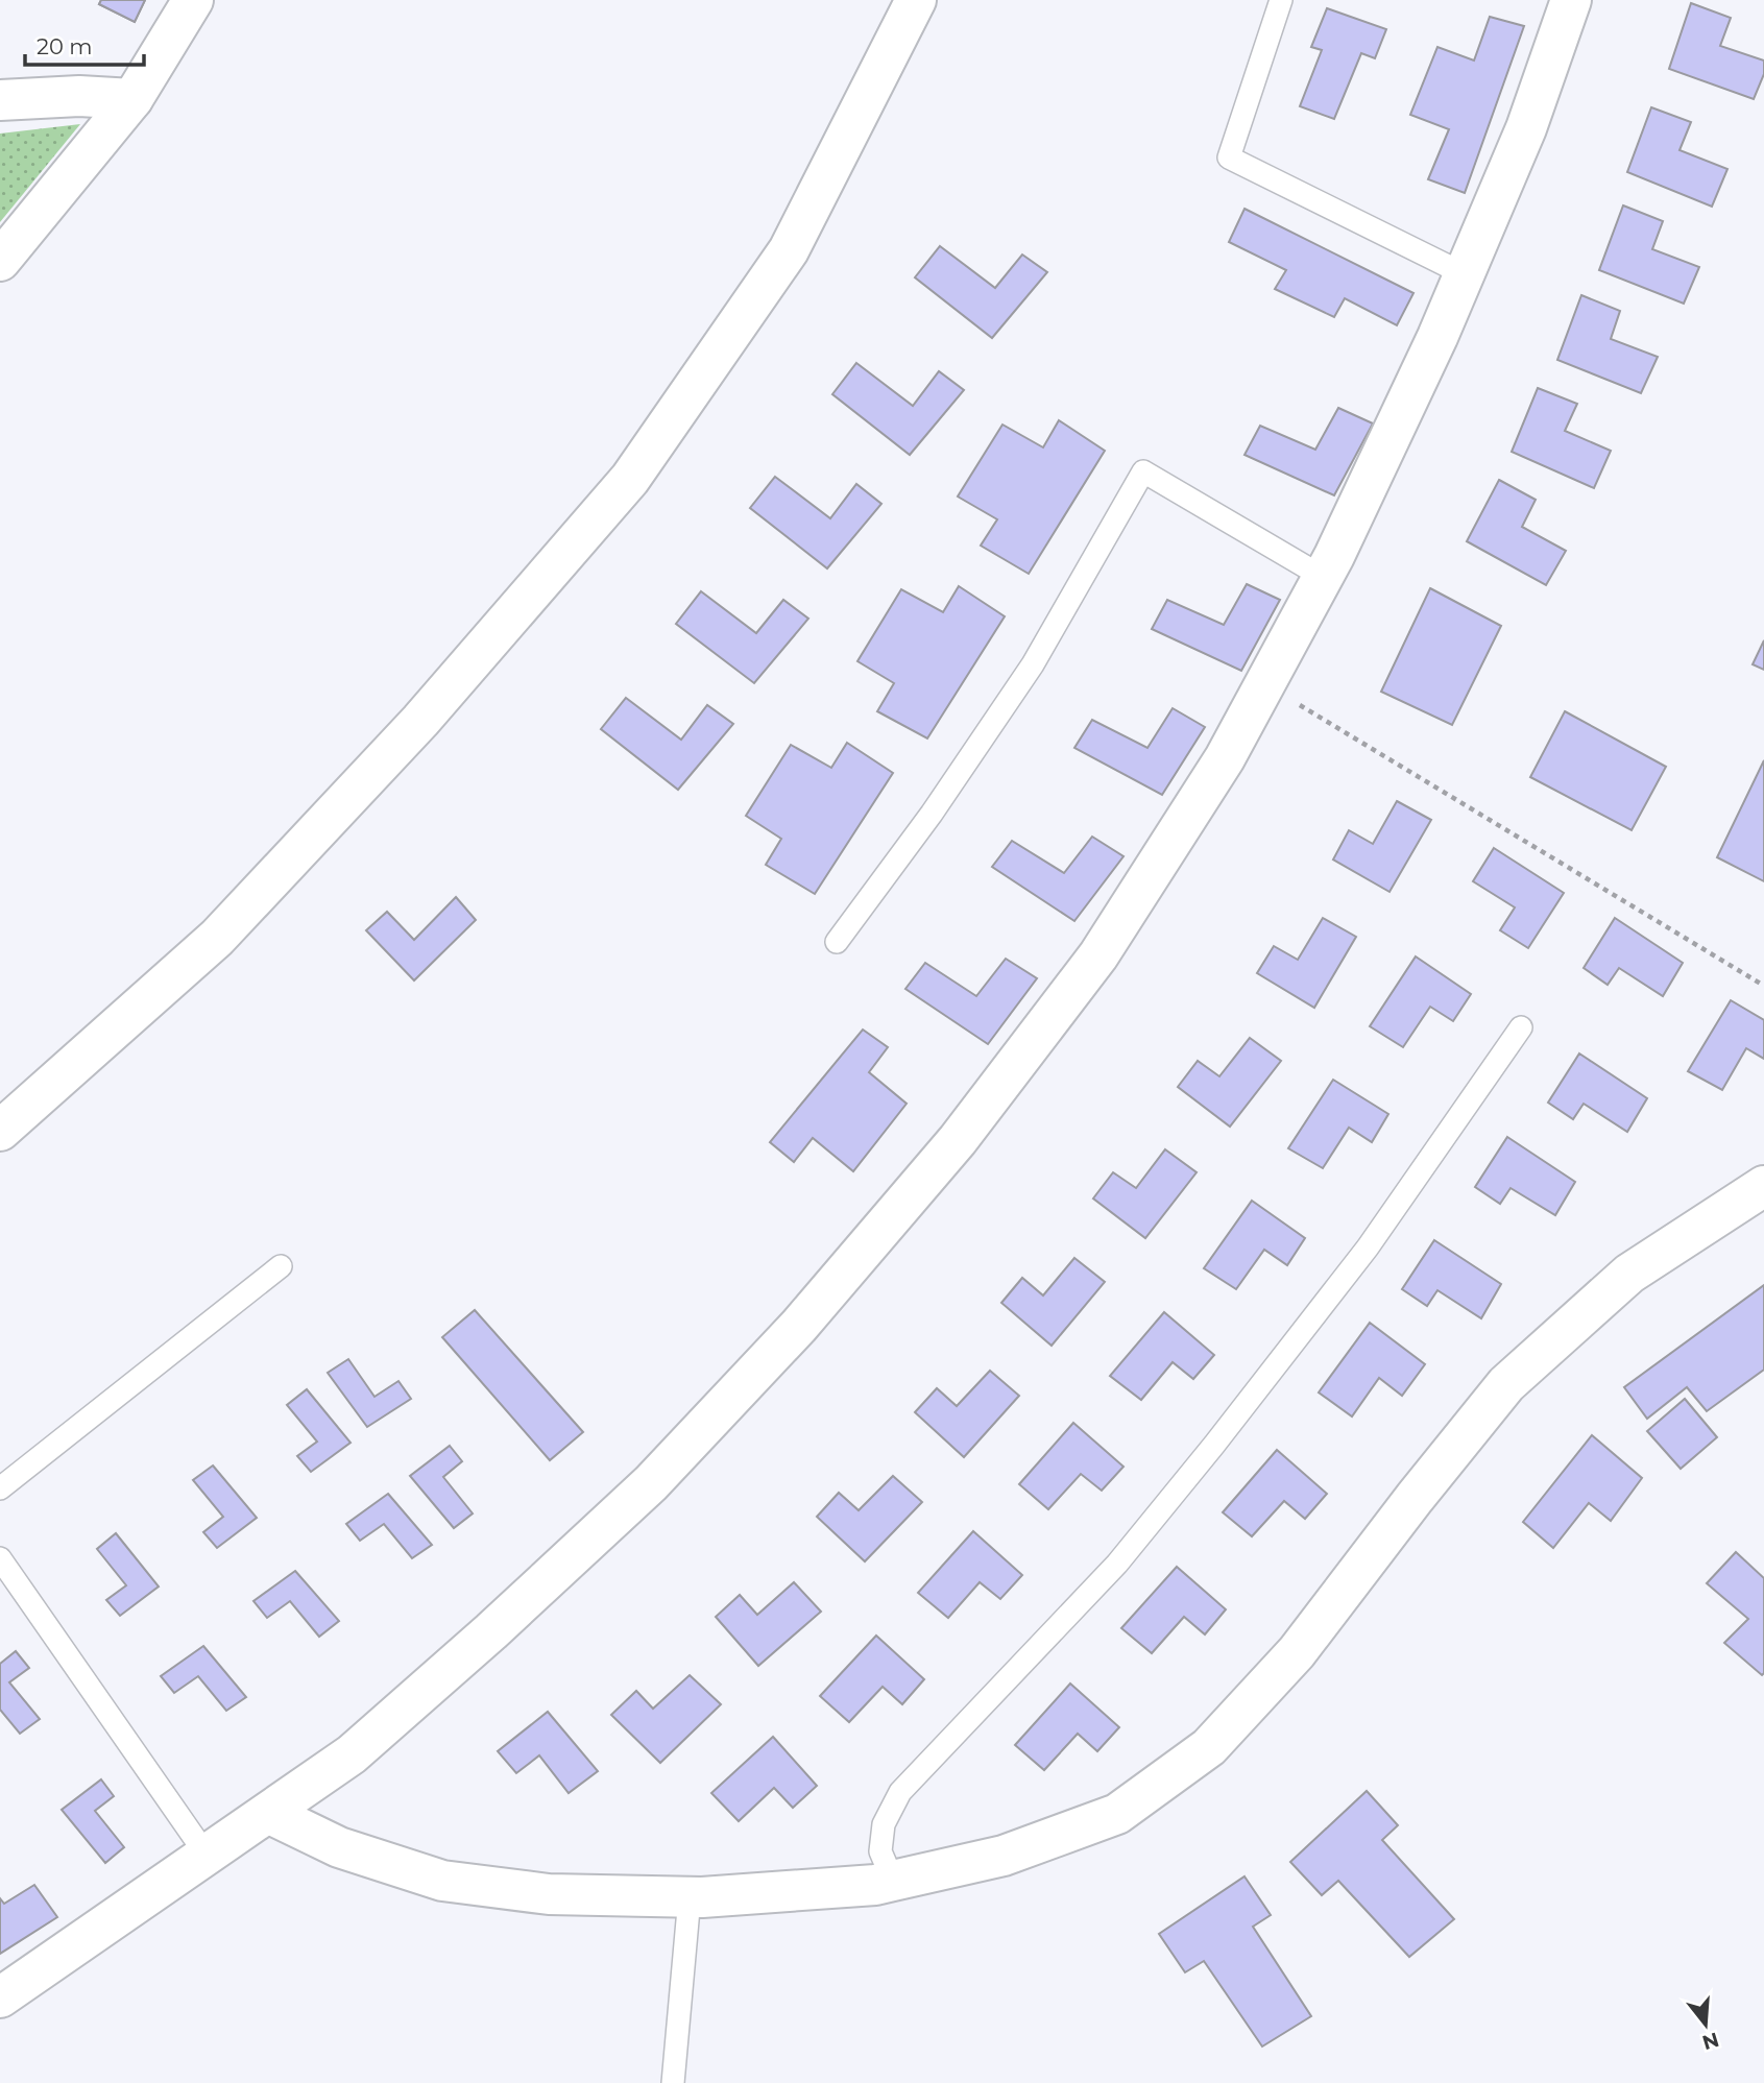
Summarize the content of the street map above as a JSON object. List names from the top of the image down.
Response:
{
  "scale_bar": "20 m",
  "north": "bottom"
}
